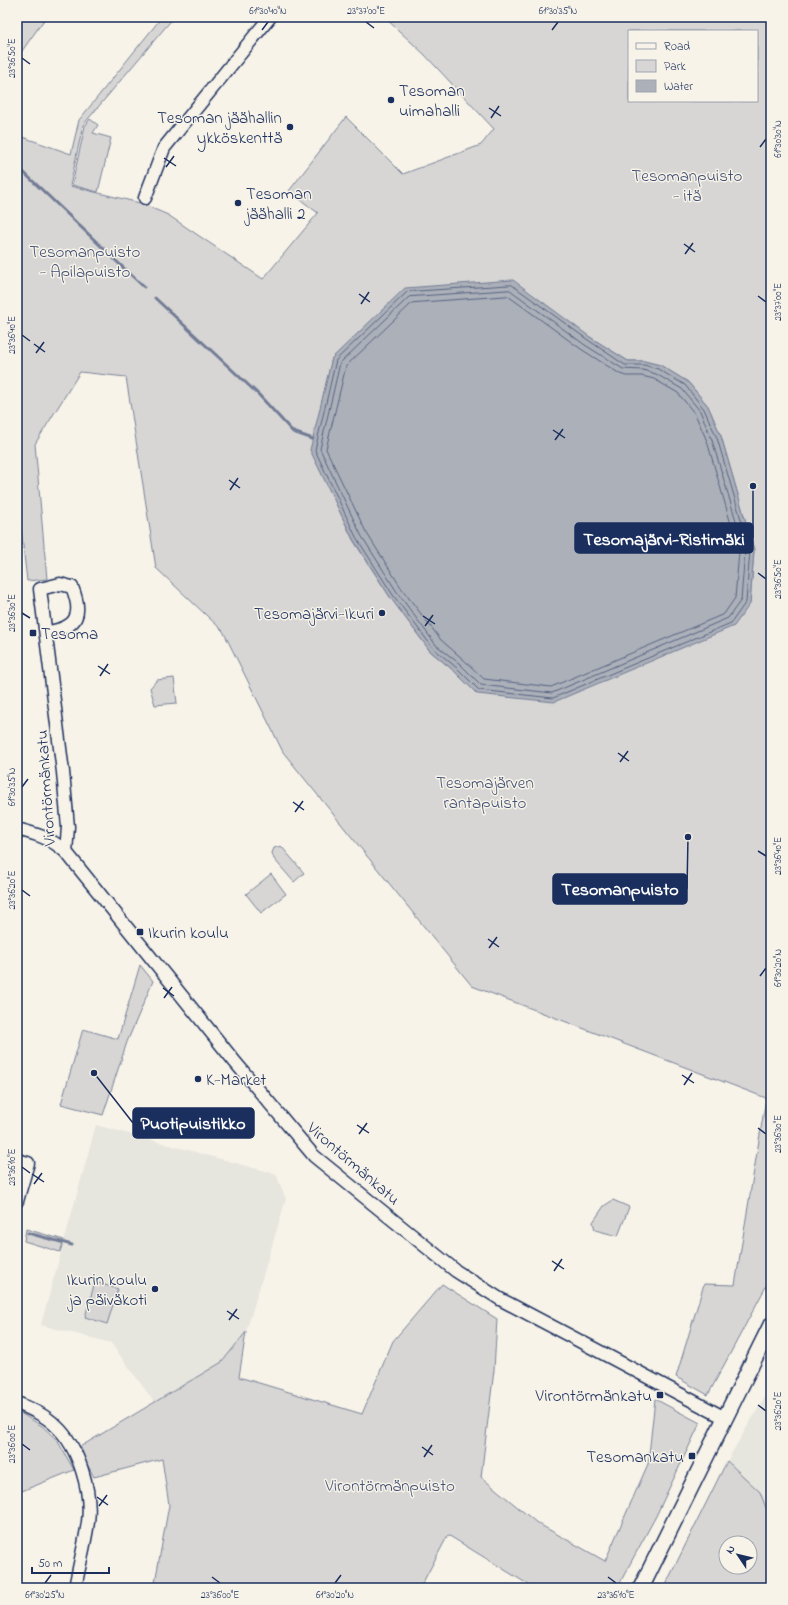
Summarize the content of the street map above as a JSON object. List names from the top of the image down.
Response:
{
  "streets": {
    "street": ["Virontörmänkatu"]
  },
  "parks": [
    "Tesomanpuisto - itä",
    "Tesomanpuisto - Apilapuisto",
    "Tesomajärven rantapuisto",
    "Virontörmänpuisto"
  ],
  "places": {
    "other": [
      "Tesoman uimahalli",
      "Tesoman jäähallin ykköskenttä",
      "Tesoman jäähalli 2",
      "Tesomajärvi-Ristimäki",
      "Tesomajärvi-Ikuri",
      "Tesomanpuisto",
      "Puotipuistikko",
      "K-Market",
      "Ikurin koulu ja päiväkoti"
    ],
    "transit": [
      "Tesoma",
      "Ikurin koulu",
      "Virontörmänkatu",
      "Tesomankatu"
    ]
  },
  "legend": ["Road", "Park", "Water"],
  "scale_bar": "50 m",
  "north": "top left",
  "coordinates": [
    "61°30'40\"N",
    "23°37'00\"E",
    "61°30'35\"N",
    "23°36'50\"E",
    "61°30'30\"N",
    "23°36'40\"E",
    "23°36'30\"E",
    "23°36'20\"E",
    "61°30'20\"N",
    "23°36'10\"E",
    "23°36'00\"E",
    "61°30'25\"N"
  ]
}
